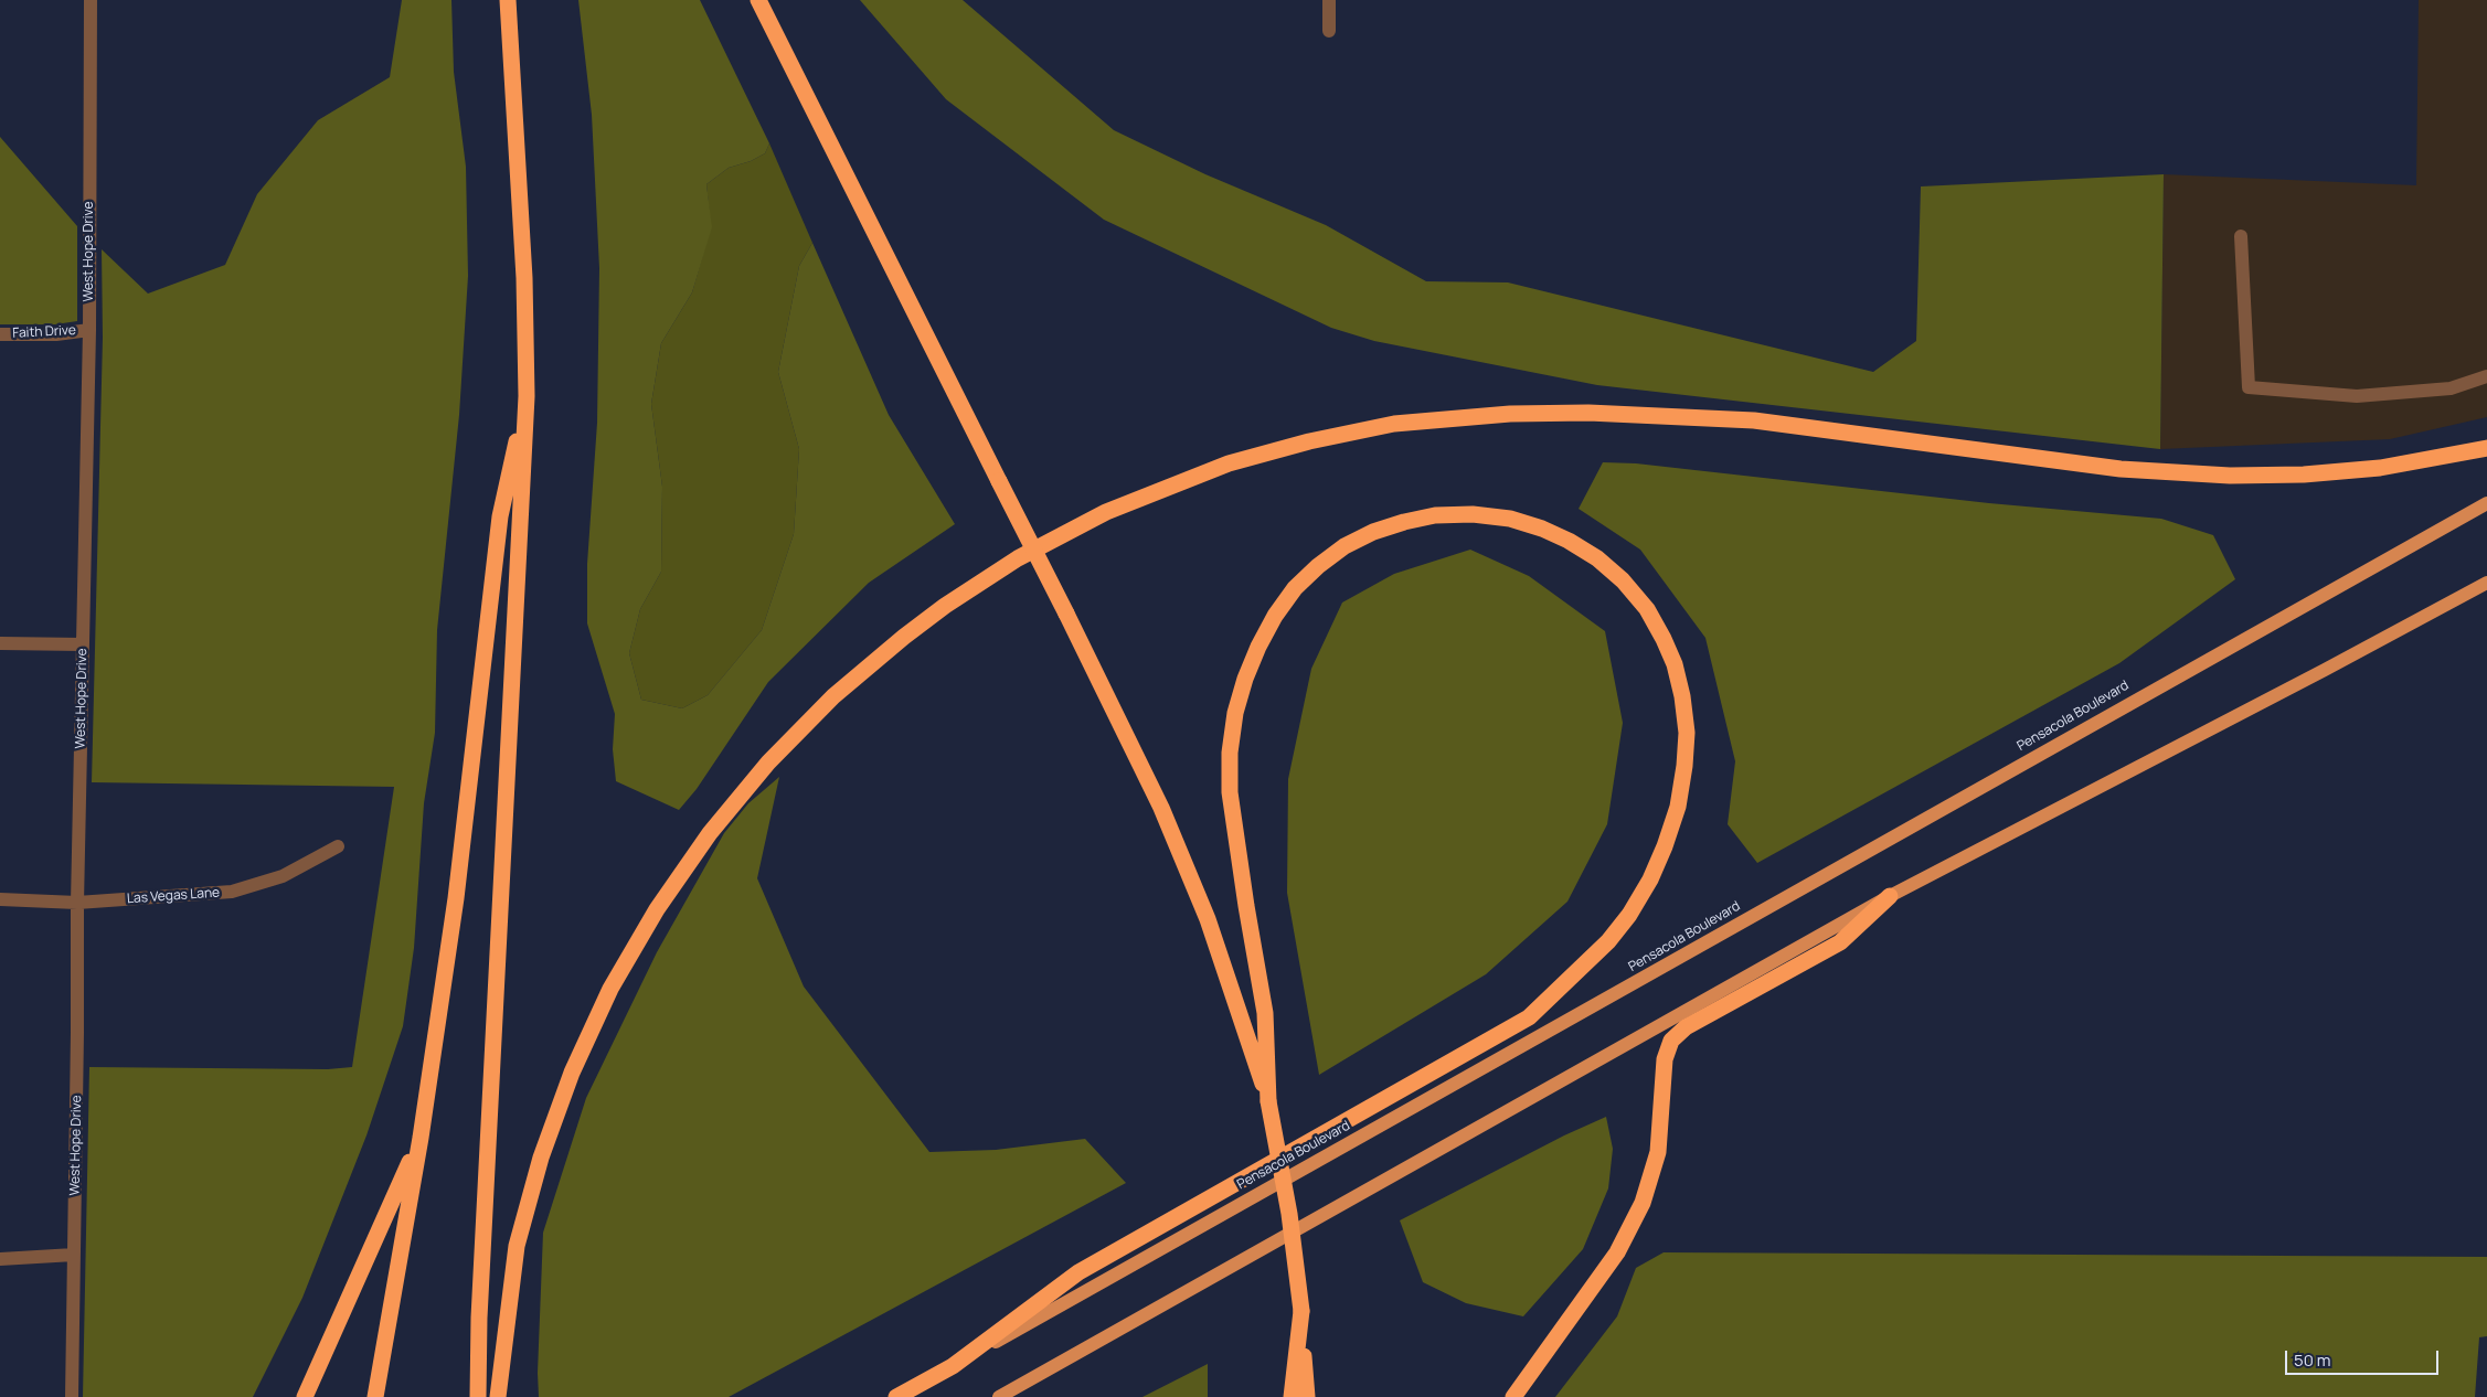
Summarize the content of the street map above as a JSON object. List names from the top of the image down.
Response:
{
  "streets": {
    "highway": ["Pensacola Boulevard"],
    "street": ["West Hope Drive", "Faith Drive", "Las Vegas Lane"]
  },
  "crossings": [
    ["West Hope Drive", "Faith Drive"],
    ["West Hope Drive", "Las Vegas Lane"]
  ],
  "scale_bar": "50 m"
}
